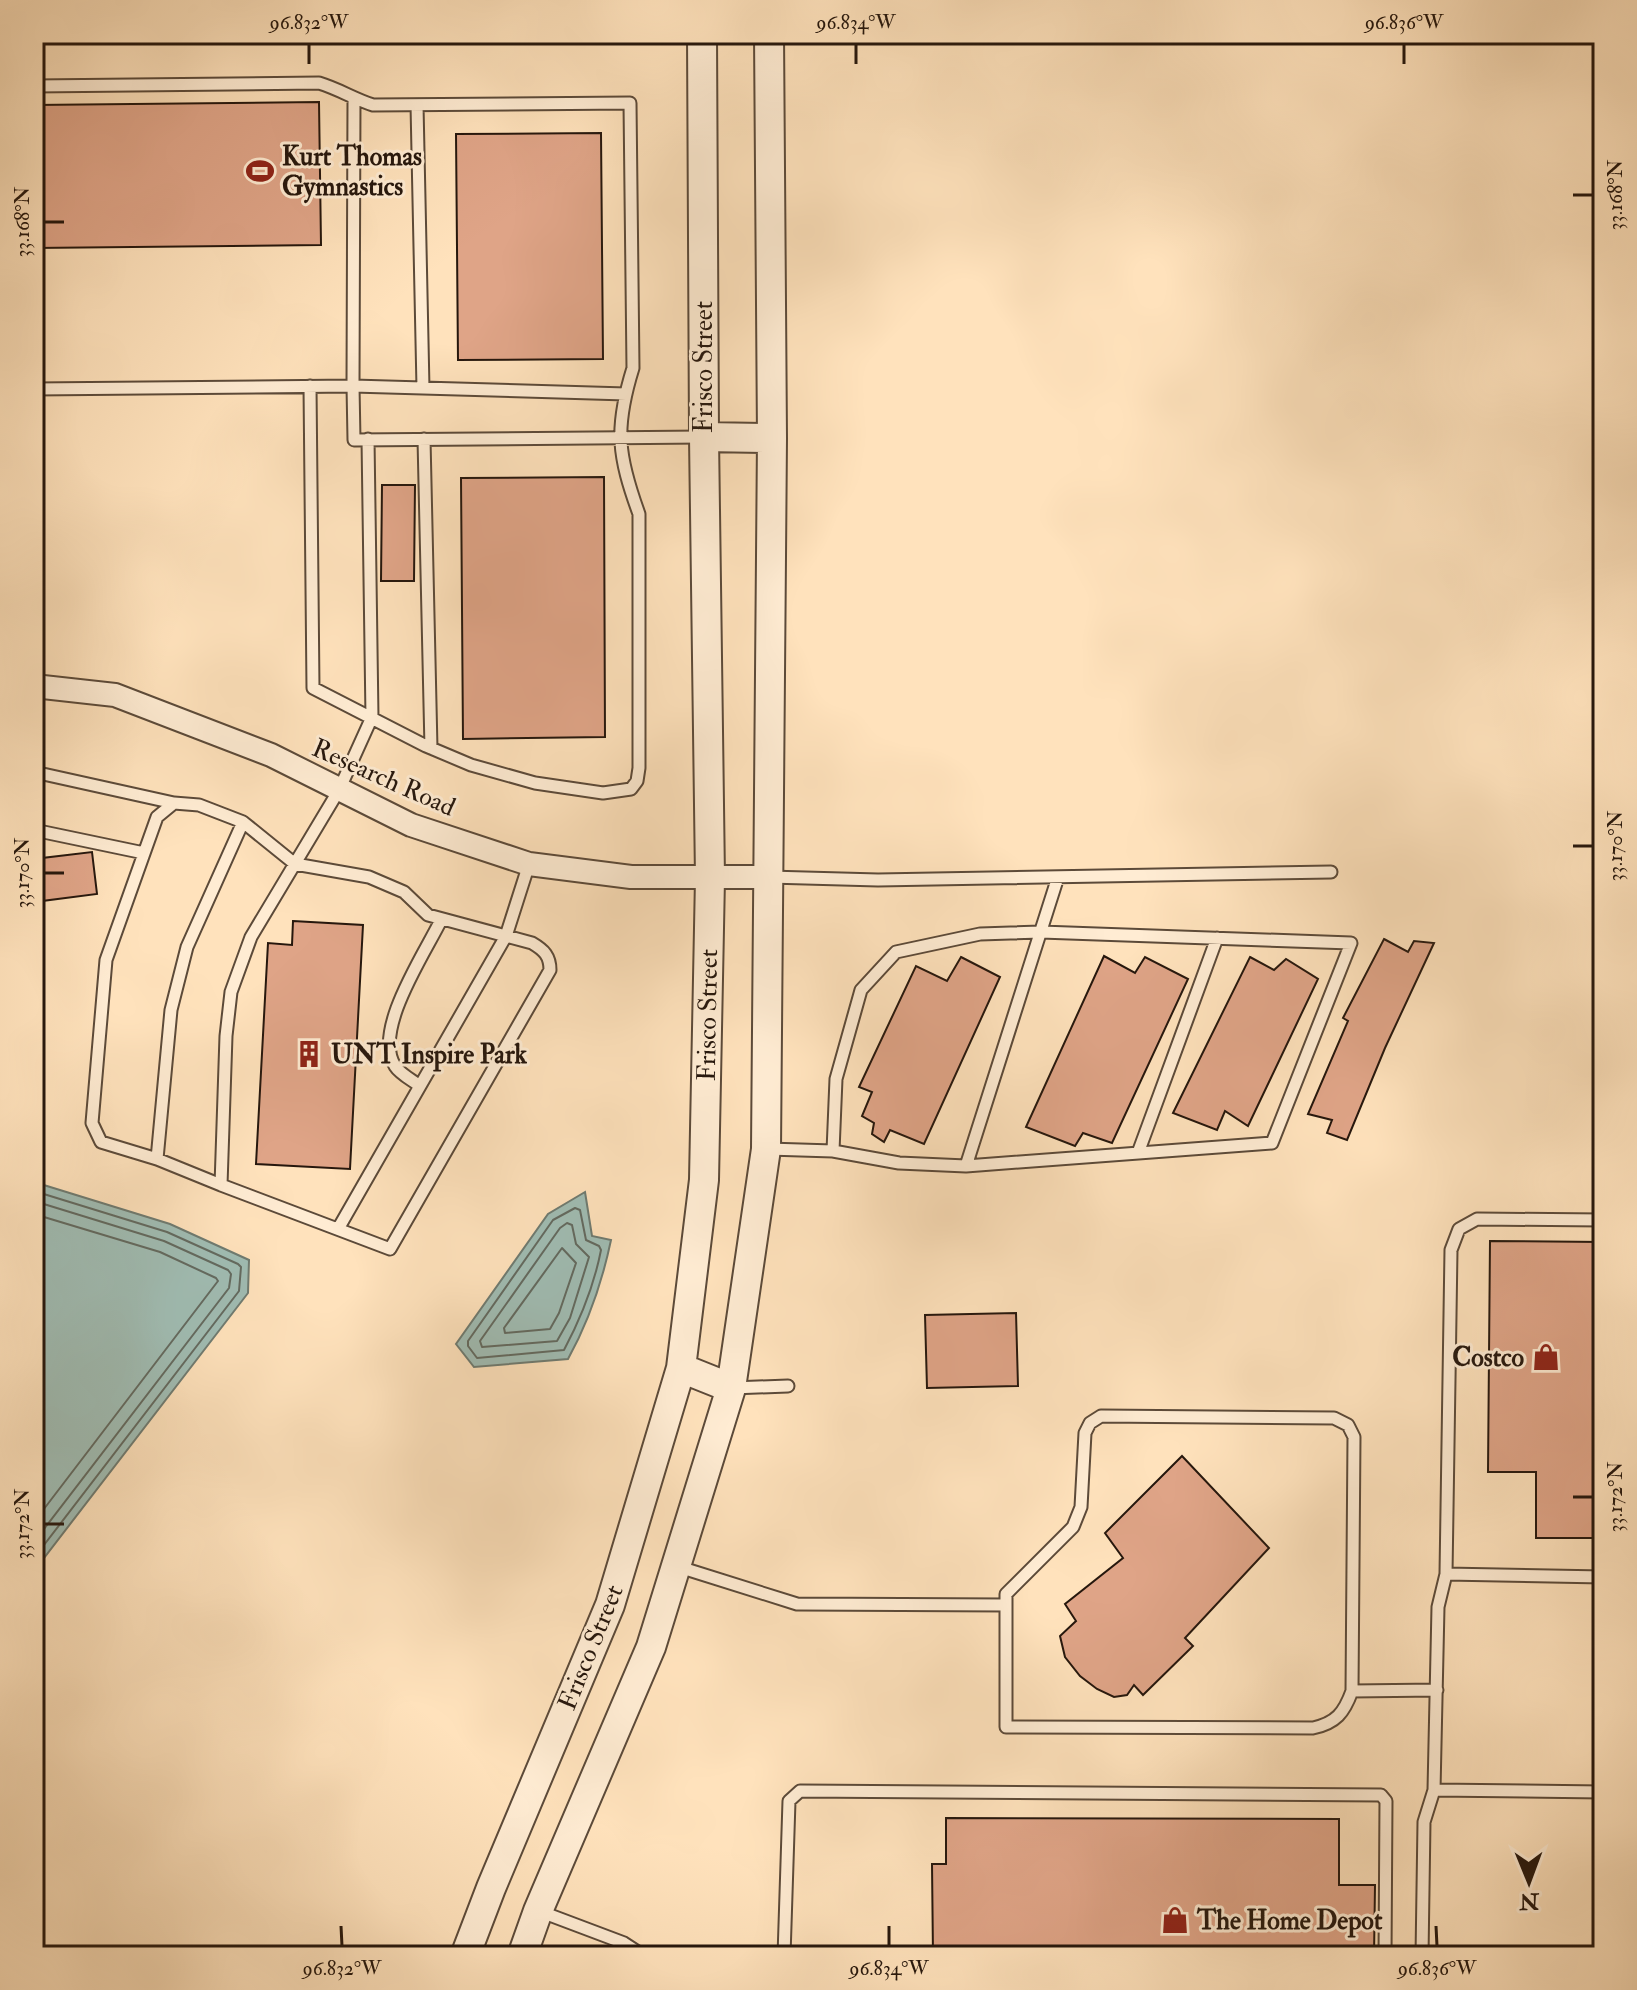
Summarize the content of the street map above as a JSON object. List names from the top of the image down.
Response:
{
  "streets": {
    "street": ["Frisco Street", "Research Road"]
  },
  "crossings": [
    ["Frisco Street", "Research Road"]
  ],
  "places": {
    "sports": ["Kurt Thomas Gymnastics"],
    "building": ["UNT Inspire Park"],
    "shop": ["Costco", "The Home Depot"]
  },
  "north": "bottom",
  "coordinates": [
    "96.832°W",
    "96.834°W",
    "96.836°W",
    "33.168°N",
    "33.170°N",
    "33.172°N"
  ]
}
